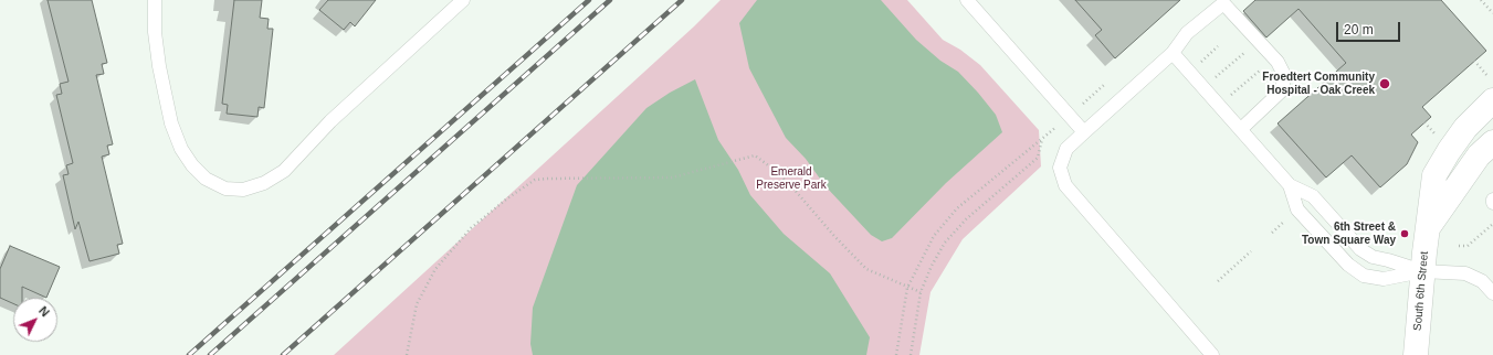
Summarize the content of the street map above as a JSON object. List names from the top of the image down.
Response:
{
  "streets": {
    "street": ["South 6th Street"]
  },
  "parks": ["Emerald Preserve Park"],
  "places": ["Froedtert Community Hospital - Oak Creek", "6th Street & Town Square Way"],
  "scale_bar": "20 m",
  "north": "top right"
}
